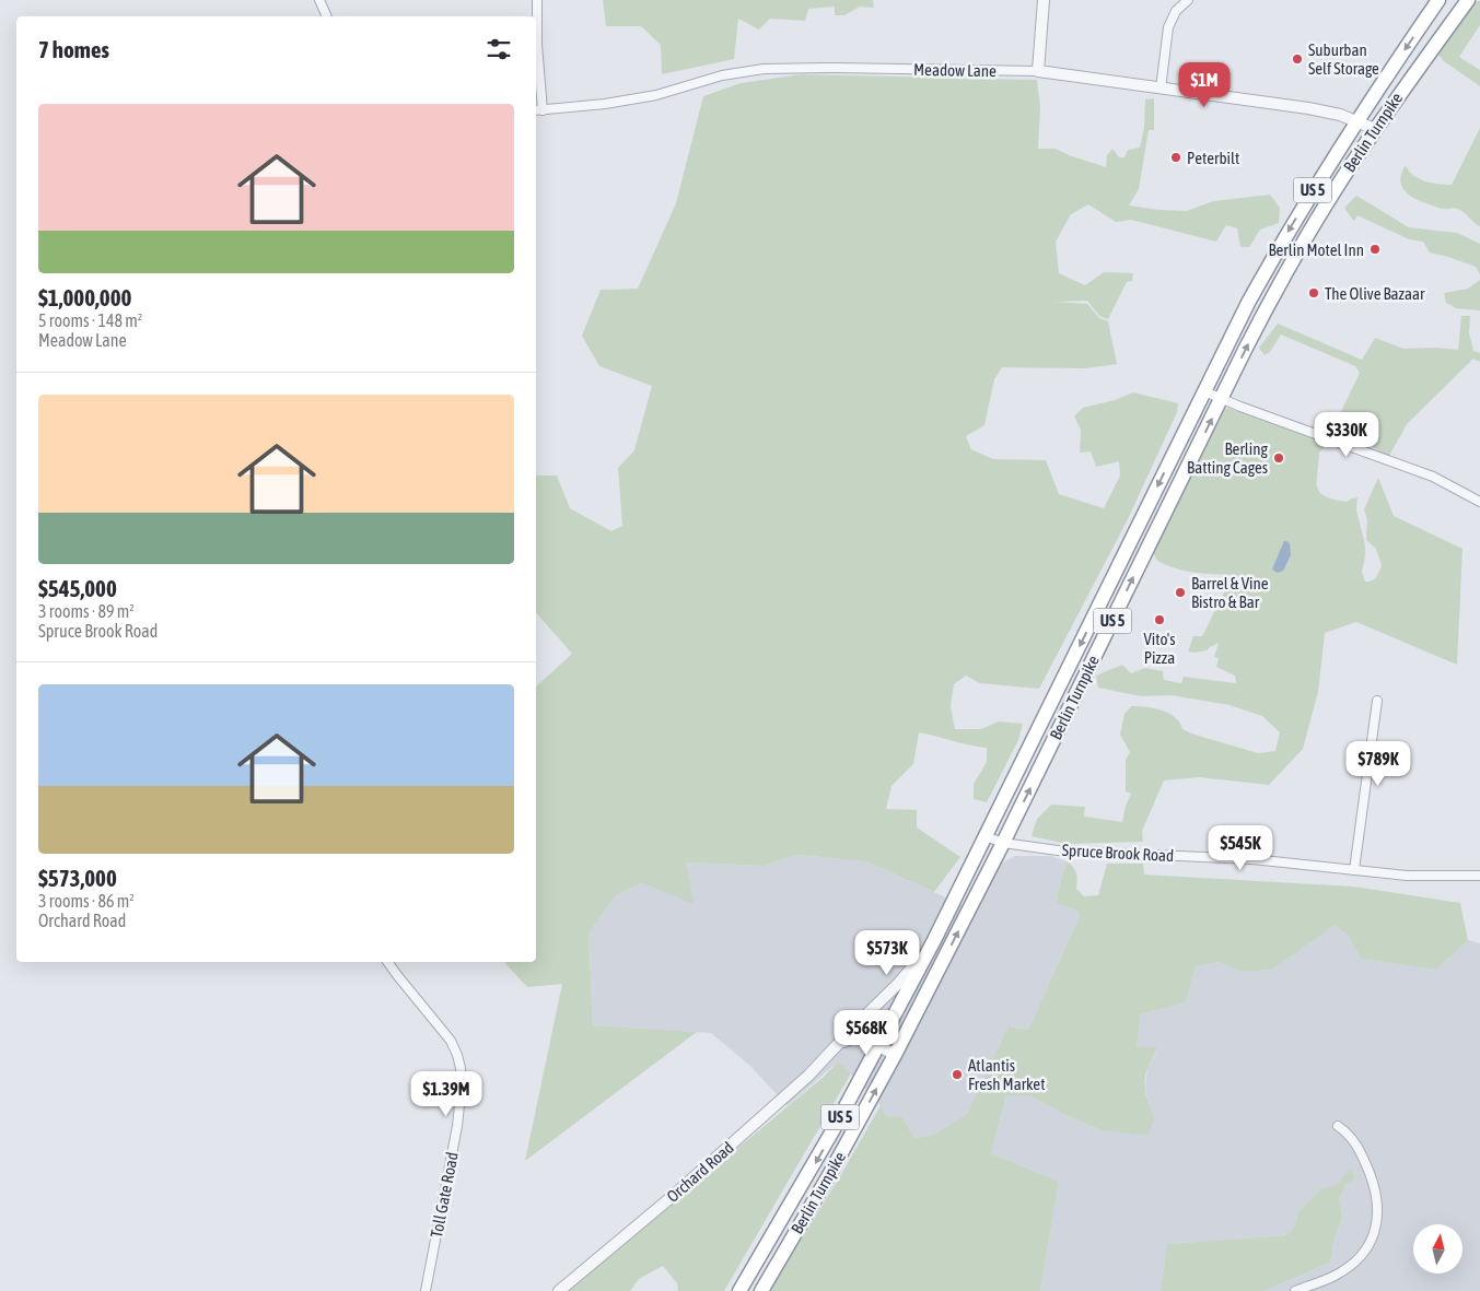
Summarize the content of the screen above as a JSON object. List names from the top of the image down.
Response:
{
  "streets": {
    "highway": ["Berlin Turnpike", "US 5"],
    "street": [
      "Meadow Lane",
      "Spruce Brook Road",
      "Orchard Road",
      "Toll Gate Road"
    ]
  },
  "crossings": [
    ["Meadow Lane", "Berlin Turnpike"],
    ["Berlin Turnpike", "Spruce Brook Road"],
    ["Berlin Turnpike", "Orchard Road"]
  ],
  "places": [
    "Suburban Self Storage",
    "Peterbilt",
    "Berlin Motel Inn",
    "The Olive Bazaar",
    "Berling Batting Cages",
    "Barrel & Vine Bistro & Bar",
    "Vito's Pizza",
    "Atlantis Fresh Market"
  ],
  "north": "top",
  "page": {
    "heading": "7 homes",
    "price": [
      "$1M",
      "$330K",
      "$789K",
      "$545K",
      "$573K",
      "$568K",
      "$1.39M"
    ],
    "list": [
      {
        "name": "$1,000,000",
        "note": "5 rooms · 148 m² · Meadow Lane"
      },
      {
        "name": "$545,000",
        "note": "3 rooms · 89 m² · Spruce Brook Road"
      },
      {
        "name": "$573,000",
        "note": "3 rooms · 86 m² · Orchard Road"
      }
    ]
  }
}
